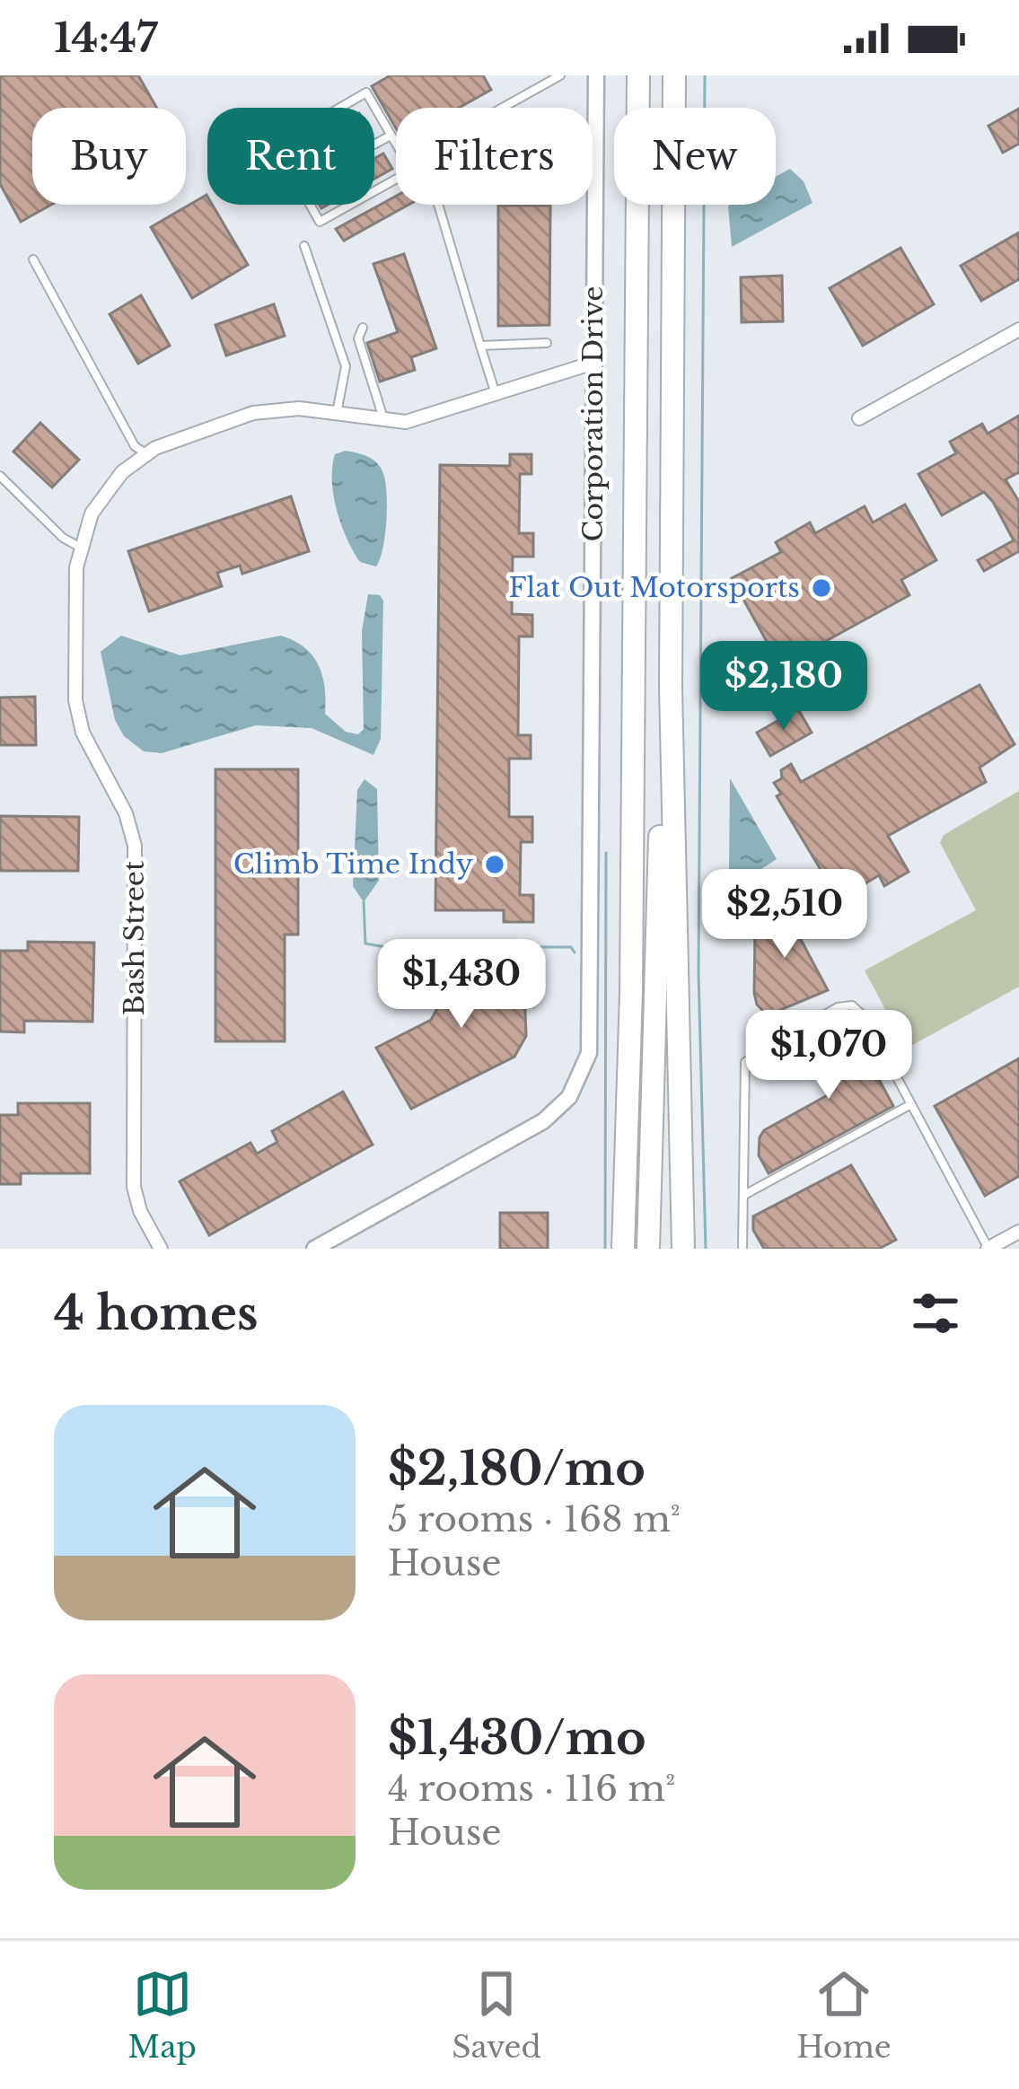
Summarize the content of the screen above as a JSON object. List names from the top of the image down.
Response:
{
  "streets": {
    "street": ["Corporation Drive", "Bash Street"]
  },
  "places": ["Flat Out Motorsports", "Climb Time Indy"],
  "page": {
    "status": "14:47",
    "chip": [
      "Buy",
      "Rent",
      "Filters",
      "New"
    ],
    "price": [
      "$2,180",
      "$2,510",
      "$1,430",
      "$1,070"
    ],
    "heading": "4 homes",
    "list": [
      {
        "name": "$2,180/mo",
        "note": "5 rooms · 168 m² · House"
      },
      {
        "name": "$1,430/mo",
        "note": "4 rooms · 116 m² · House"
      }
    ],
    "tabs": ["Map", "Saved", "Home"]
  }
}
